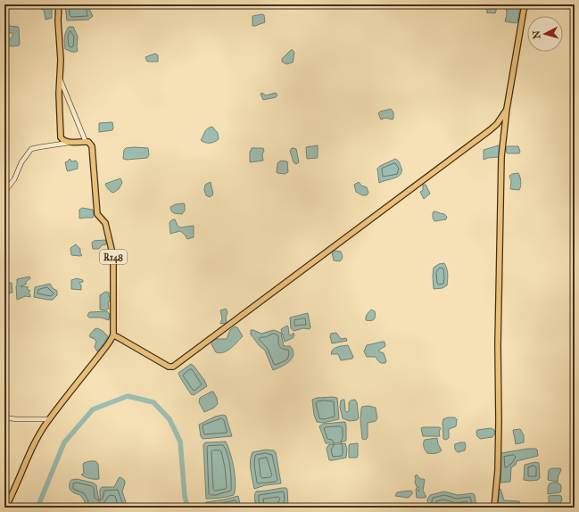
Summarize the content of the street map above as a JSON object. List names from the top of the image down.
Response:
{
  "streets": {
    "main road": ["R148"]
  },
  "north": "left"
}
